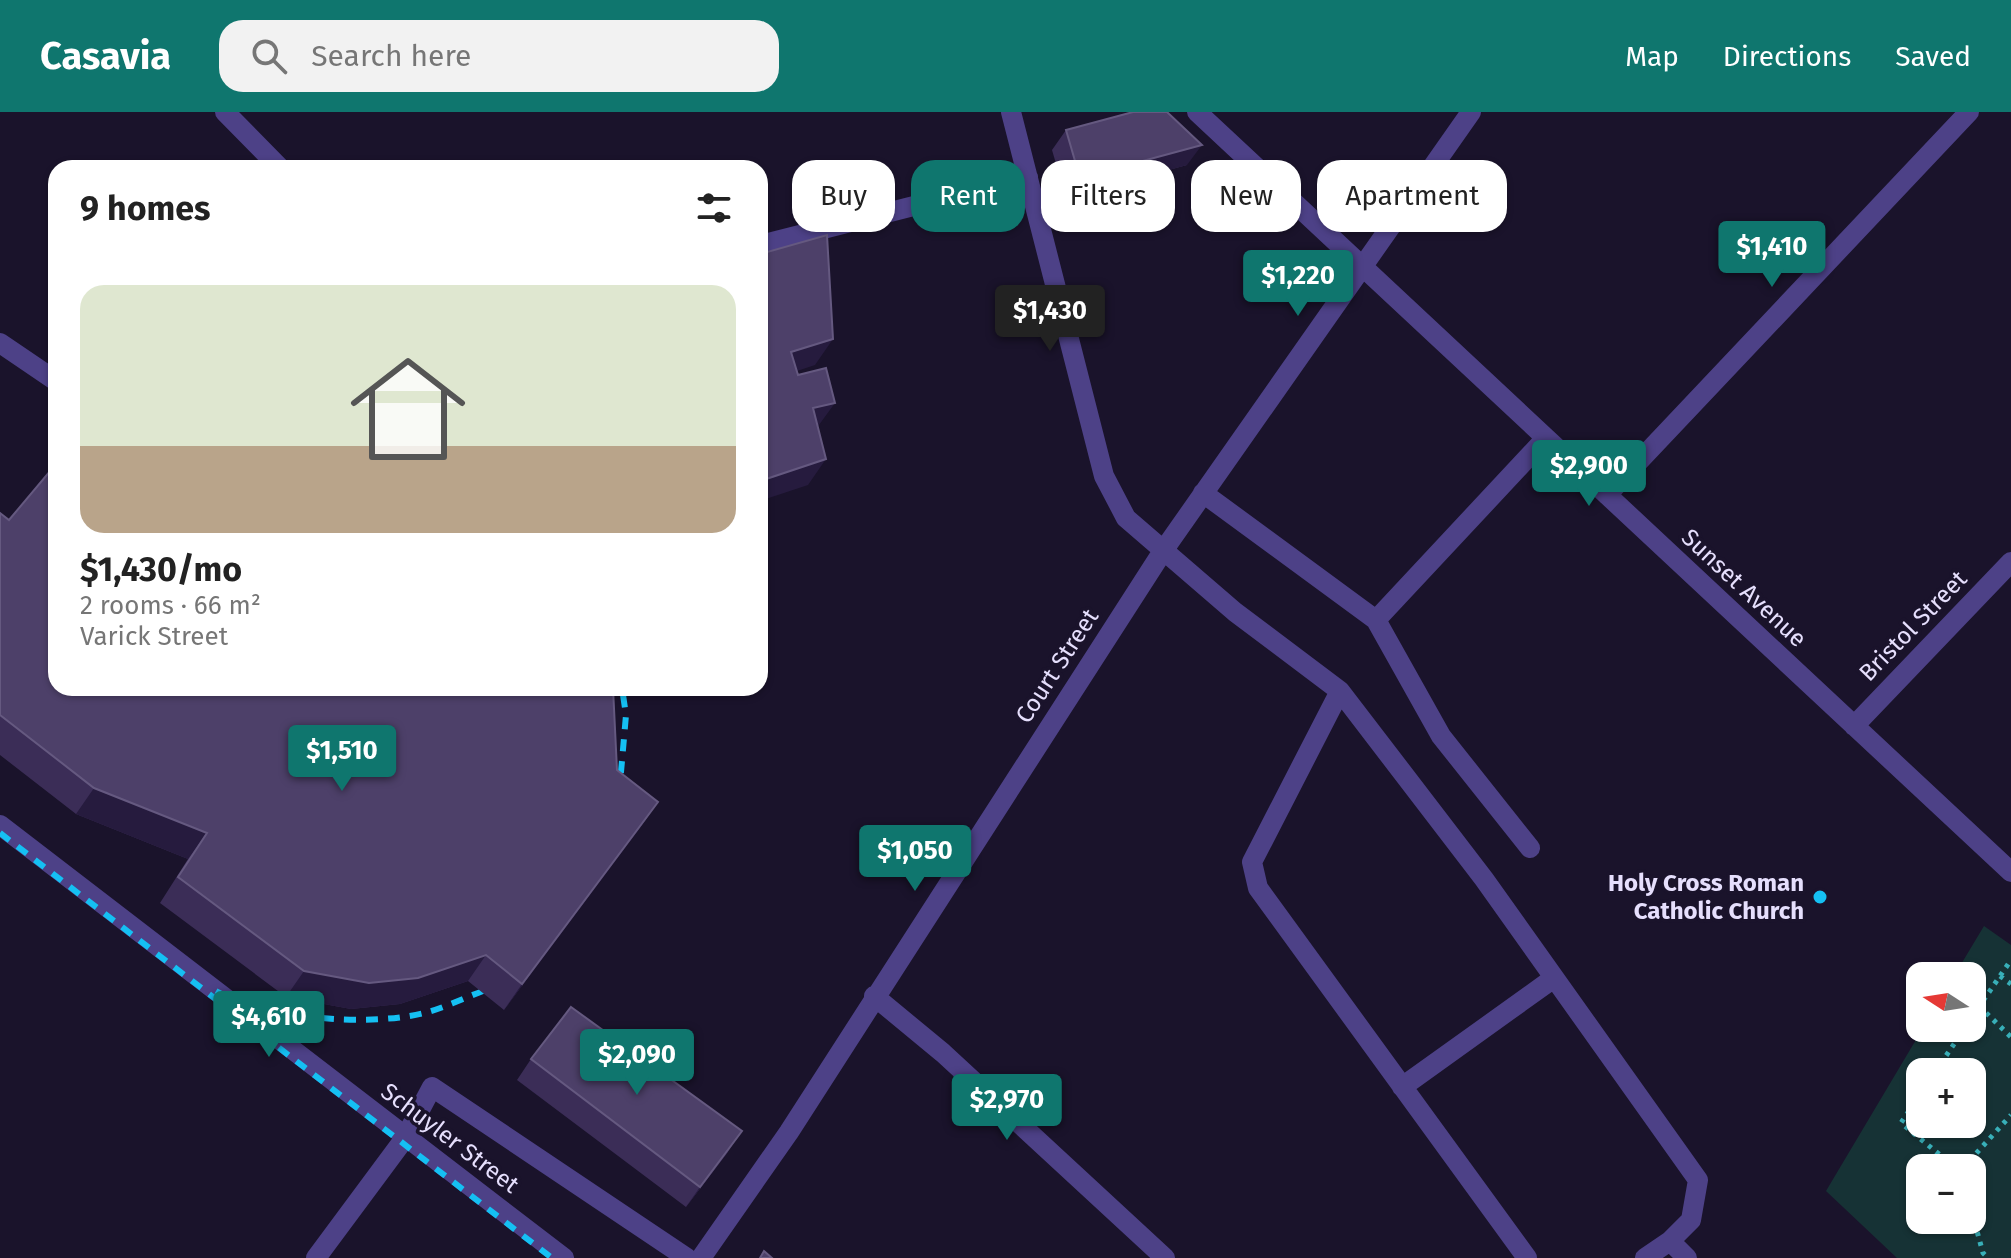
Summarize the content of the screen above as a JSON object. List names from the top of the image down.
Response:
{
  "streets": {
    "street": [
      "Sunset Avenue",
      "Bristol Street",
      "Court Street",
      "Schuyler Street"
    ]
  },
  "crossings": [
    ["Sunset Avenue", "Bristol Street"],
    ["Sunset Avenue", "Court Street"]
  ],
  "places": ["Holy Cross Roman Catholic Church"],
  "north": "left",
  "page": {
    "header": "Casavia",
    "search": "Search here",
    "nav": ["Map", "Directions", "Saved"],
    "chip": [
      "Buy",
      "Rent",
      "Filters",
      "New",
      "Apartment"
    ],
    "heading": "9 homes",
    "price": [
      "$1,410",
      "$1,220",
      "$1,430",
      "$2,900",
      "$1,510",
      "$1,050",
      "$4,610",
      "$2,090",
      "$2,970"
    ],
    "list": [
      {
        "name": "$1,430/mo",
        "note": "2 rooms · 66 m² · Varick Street"
      }
    ],
    "map_buttons": ["+", "−"]
  }
}
